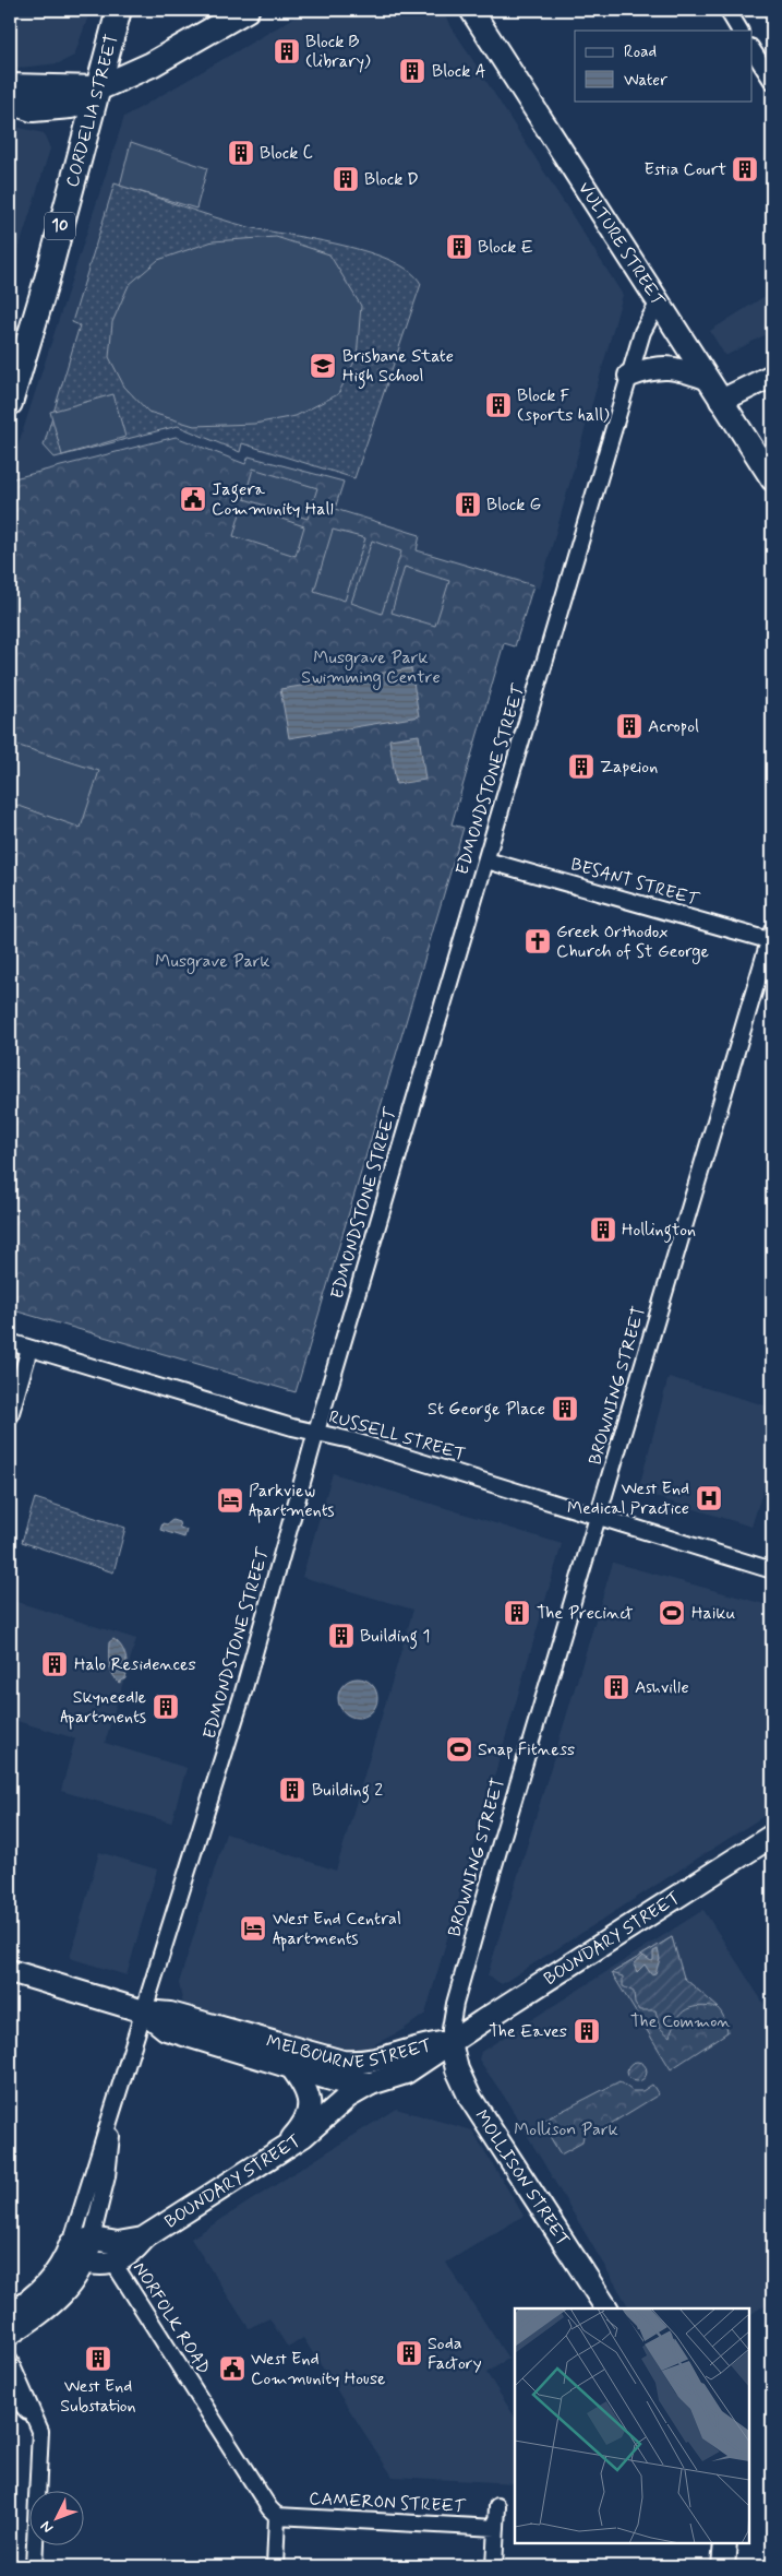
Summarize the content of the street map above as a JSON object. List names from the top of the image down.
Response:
{
  "streets": {
    "main road": [
      "CORDELIA STREET",
      "10",
      "VULTURE STREET",
      "BOUNDARY STREET",
      "MELBOURNE STREET",
      "MOLLISON STREET"
    ],
    "street": [
      "EDMONDSTONE STREET",
      "BESANT STREET",
      "BROWNING STREET",
      "RUSSELL STREET",
      "NORFOLK ROAD",
      "CAMERON STREET"
    ]
  },
  "crossings": [
    ["VULTURE STREET", "EDMONDSTONE STREET"],
    ["EDMONDSTONE STREET", "BESANT STREET"],
    ["EDMONDSTONE STREET", "RUSSELL STREET"],
    ["EDMONDSTONE STREET", "BOUNDARY STREET"],
    ["EDMONDSTONE STREET", "MELBOURNE STREET"],
    ["BESANT STREET", "BROWNING STREET"],
    ["BROWNING STREET", "RUSSELL STREET"],
    ["BROWNING STREET", "BOUNDARY STREET"],
    ["BROWNING STREET", "MELBOURNE STREET"],
    ["BROWNING STREET", "MOLLISON STREET"],
    ["BOUNDARY STREET", "MELBOURNE STREET"],
    ["BOUNDARY STREET", "MOLLISON STREET"],
    ["BOUNDARY STREET", "NORFOLK ROAD"],
    ["MELBOURNE STREET", "MOLLISON STREET"],
    ["NORFOLK ROAD", "CAMERON STREET"]
  ],
  "parks": [
    "Musgrave Park Swimming Centre",
    "Musgrave Park",
    "The Common",
    "Mollison Park"
  ],
  "places": {
    "building": [
      "Block B (library)",
      "Block A",
      "Block C",
      "Estia Court",
      "Block D",
      "Block E",
      "Block F (sports hall)",
      "Block G",
      "Acropol",
      "Zapeion",
      "Hollington",
      "St George Place",
      "The Precinct",
      "Building 1",
      "Halo Residences",
      "Ashville",
      "Skyneedle Apartments",
      "Building 2",
      "The Eaves",
      "Soda Factory",
      "West End Substation"
    ],
    "school or university": ["Brisbane State High School"],
    "public building": ["Jagera Community Hall", "West End Community House"],
    "church": ["Greek Orthodox Church of St George"],
    "hospital": ["West End Medical Practice"],
    "hotel": ["Parkview Apartments", "West End Central Apartments"],
    "sports": ["Haiku", "Snap Fitness"]
  },
  "legend": ["Road", "Water"],
  "north": "bottom left"
}
